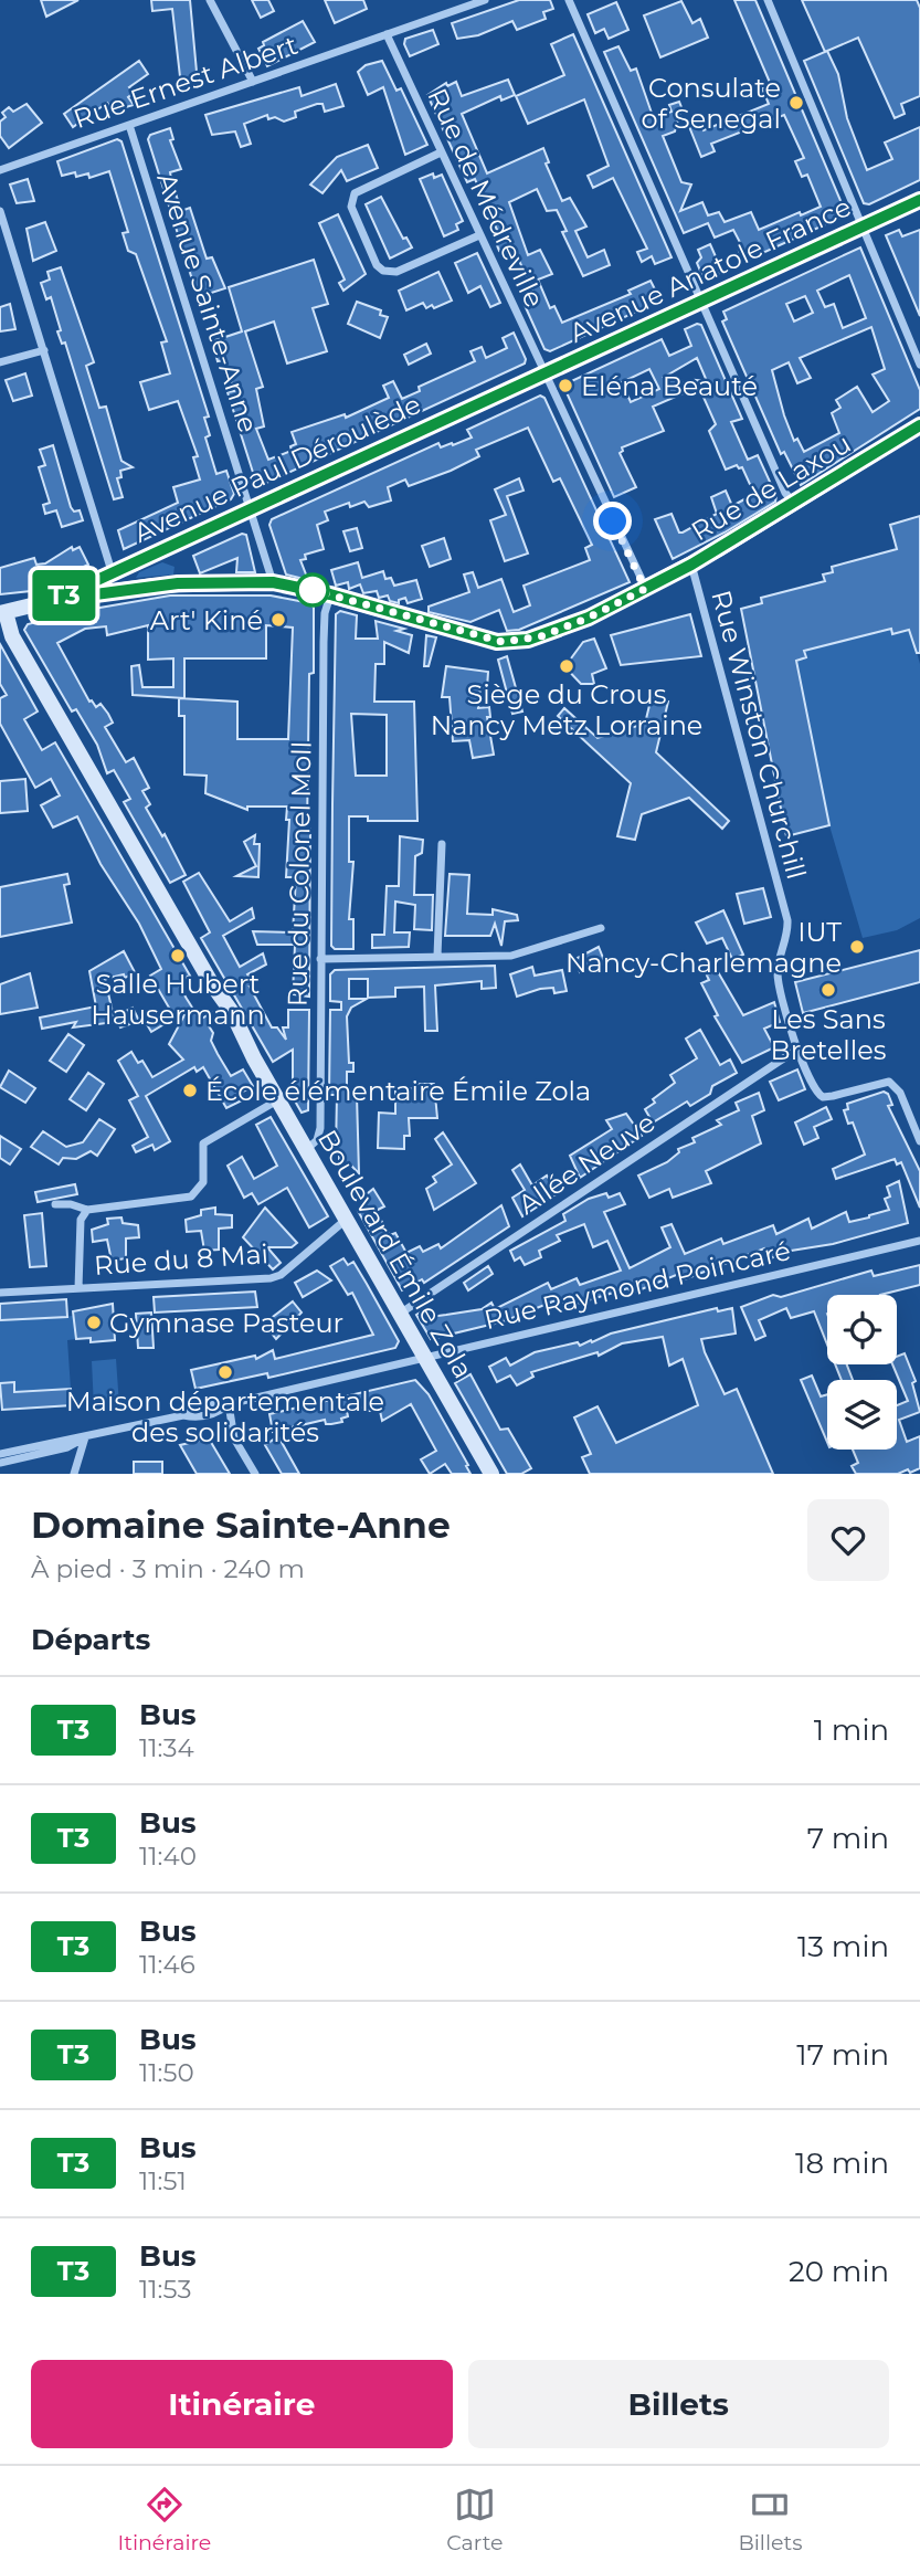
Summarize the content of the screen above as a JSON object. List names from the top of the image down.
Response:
{
  "streets": {
    "main road": [
      "Avenue Anatole France",
      "Avenue Paul Déroulède",
      "Rue de Laxou",
      "Boulevard Émile Zola"
    ],
    "street": [
      "Rue Ernest Albert",
      "Rue de Médreville",
      "Avenue Sainte-Anne",
      "Rue Winston Churchill",
      "Rue du Colonel Moll",
      "Allée Neuve",
      "Rue du 8 Mai",
      "Rue Raymond Poincaré"
    ]
  },
  "crossings": [
    ["Rue Ernest Albert", "Rue de Médreville"],
    ["Rue Ernest Albert", "Avenue Sainte-Anne"],
    ["Rue de Médreville", "Avenue Anatole France"],
    ["Rue de Médreville", "Rue de Laxou"],
    ["Avenue Anatole France", "Avenue Paul Déroulède"],
    ["Avenue Sainte-Anne", "Avenue Paul Déroulède"],
    ["Avenue Paul Déroulède", "Rue de Laxou"],
    ["Avenue Paul Déroulède", "Rue du Colonel Moll"],
    ["Avenue Paul Déroulède", "Boulevard Émile Zola"],
    ["Rue de Laxou", "Rue Winston Churchill"],
    ["Rue de Laxou", "Rue du Colonel Moll"],
    ["Rue Winston Churchill", "Allée Neuve"],
    ["Rue du Colonel Moll", "Boulevard Émile Zola"],
    ["Allée Neuve", "Boulevard Émile Zola"],
    ["Boulevard Émile Zola", "Rue du 8 Mai"],
    ["Boulevard Émile Zola", "Rue Raymond Poincaré"]
  ],
  "places": [
    "Consulate of Senegal",
    "Eléna Beauté",
    "Art' Kiné",
    "Siège du Crous Nancy Metz Lorraine",
    "IUT Nancy-Charlemagne",
    "Salle Hubert Hausermann",
    "Les Sans Bretelles",
    "École élémentaire Émile Zola",
    "Gymnase Pasteur",
    "Maison départementale des solidarités"
  ],
  "lines": ["bus line T3"],
  "page": {
    "on_map": "T3",
    "heading": [
      ["Domaine Sainte-Anne", "À pied · 3 min · 240 m"],
      "Départs"
    ],
    "list": [
      {
        "mark": "T3",
        "name": "Bus",
        "note": "11:34",
        "value": "1 min"
      },
      {
        "mark": "T3",
        "name": "Bus",
        "note": "11:40",
        "value": "7 min"
      },
      {
        "mark": "T3",
        "name": "Bus",
        "note": "11:46",
        "value": "13 min"
      },
      {
        "mark": "T3",
        "name": "Bus",
        "note": "11:50",
        "value": "17 min"
      },
      {
        "mark": "T3",
        "name": "Bus",
        "note": "11:51",
        "value": "18 min"
      },
      {
        "mark": "T3",
        "name": "Bus",
        "note": "11:53",
        "value": "20 min"
      }
    ],
    "buttons": ["Itinéraire", "Billets"],
    "tabs": ["Itinéraire", "Carte", "Billets"]
  }
}
